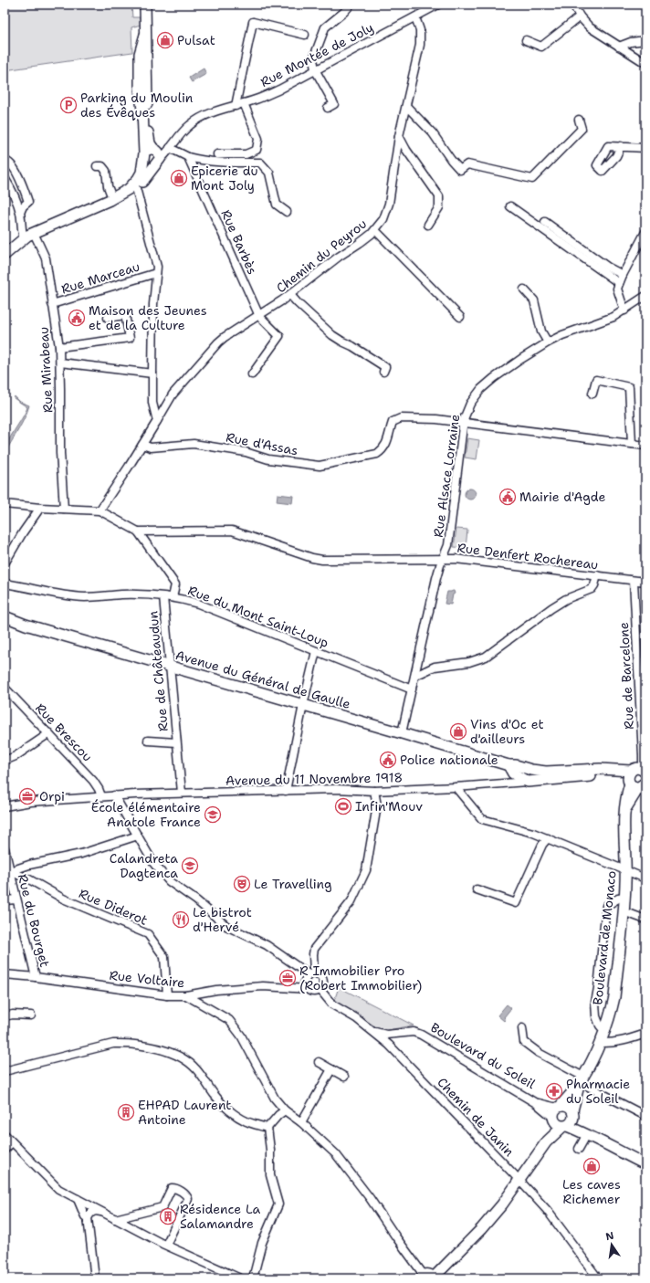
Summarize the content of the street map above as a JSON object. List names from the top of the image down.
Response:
{
  "streets": {
    "main road": ["Avenue du Général de Gaulle", "Boulevard de Monaco"],
    "street": [
      "Rue Montée de Joly",
      "Rue Barbès",
      "Chemin du Peyrou",
      "Rue Marceau",
      "Rue Mirabeau",
      "Rue d'Assas",
      "Rue Alsace Lorraine",
      "Rue Denfert Rochereau",
      "Rue du Mont Saint-Loup",
      "Rue de Châteaudun",
      "Rue de Barcelone",
      "Rue Brescou",
      "Avenue du 11 Novembre 1918",
      "Rue Diderot",
      "Rue du Bourget",
      "Rue Voltaire",
      "Boulevard du Soleil",
      "Chemin de Janin"
    ]
  },
  "crossings": [
    ["Rue Montée de Joly", "Chemin du Peyrou"],
    ["Rue Barbès", "Chemin du Peyrou"],
    ["Chemin du Peyrou", "Rue d'Assas"],
    ["Rue Marceau", "Rue Mirabeau"],
    ["Rue d'Assas", "Rue Alsace Lorraine"],
    ["Rue Alsace Lorraine", "Rue Denfert Rochereau"],
    ["Rue Alsace Lorraine", "Rue du Mont Saint-Loup"],
    ["Rue Alsace Lorraine", "Avenue du Général de Gaulle"],
    ["Rue Denfert Rochereau", "Rue de Barcelone"],
    ["Rue du Mont Saint-Loup", "Rue de Châteaudun"],
    ["Rue de Châteaudun", "Avenue du Général de Gaulle"],
    ["Rue de Châteaudun", "Avenue du 11 Novembre 1918"],
    ["Avenue du Général de Gaulle", "Avenue du 11 Novembre 1918"],
    ["Avenue du Général de Gaulle", "Boulevard de Monaco"],
    ["Rue Brescou", "Avenue du 11 Novembre 1918"],
    ["Rue Diderot", "Rue du Bourget"],
    ["Rue Diderot", "Rue Voltaire"],
    ["Rue du Bourget", "Rue Voltaire"],
    ["Boulevard de Monaco", "Boulevard du Soleil"],
    ["Rue Voltaire", "Chemin de Janin"],
    ["Boulevard du Soleil", "Chemin de Janin"]
  ],
  "places": {
    "shop": [
      "Pulsat",
      "Epicerie du Mont Joly",
      "Vins d'Oc et d'ailleurs",
      "Les caves Richemer"
    ],
    "parking": ["Parking du Moulin des Évêques"],
    "public building": ["Maison des Jeunes et de la Culture", "Mairie d'Agde", "Police nationale"],
    "office": ["Orpi", "R Immobilier Pro (Robert Immobilier)"],
    "sports": ["Infin'Mouv"],
    "school or university": ["École élémentaire Anatole France", "Calandreta Dagtenca"],
    "theatre": ["Le Travelling"],
    "restaurant": ["Le bistrot d'Hervé"],
    "pharmacy": ["Pharmacie du Soleil"],
    "building": ["EHPAD Laurent Antoine", "Résidence La Salamandre"]
  },
  "north": "top"
}
